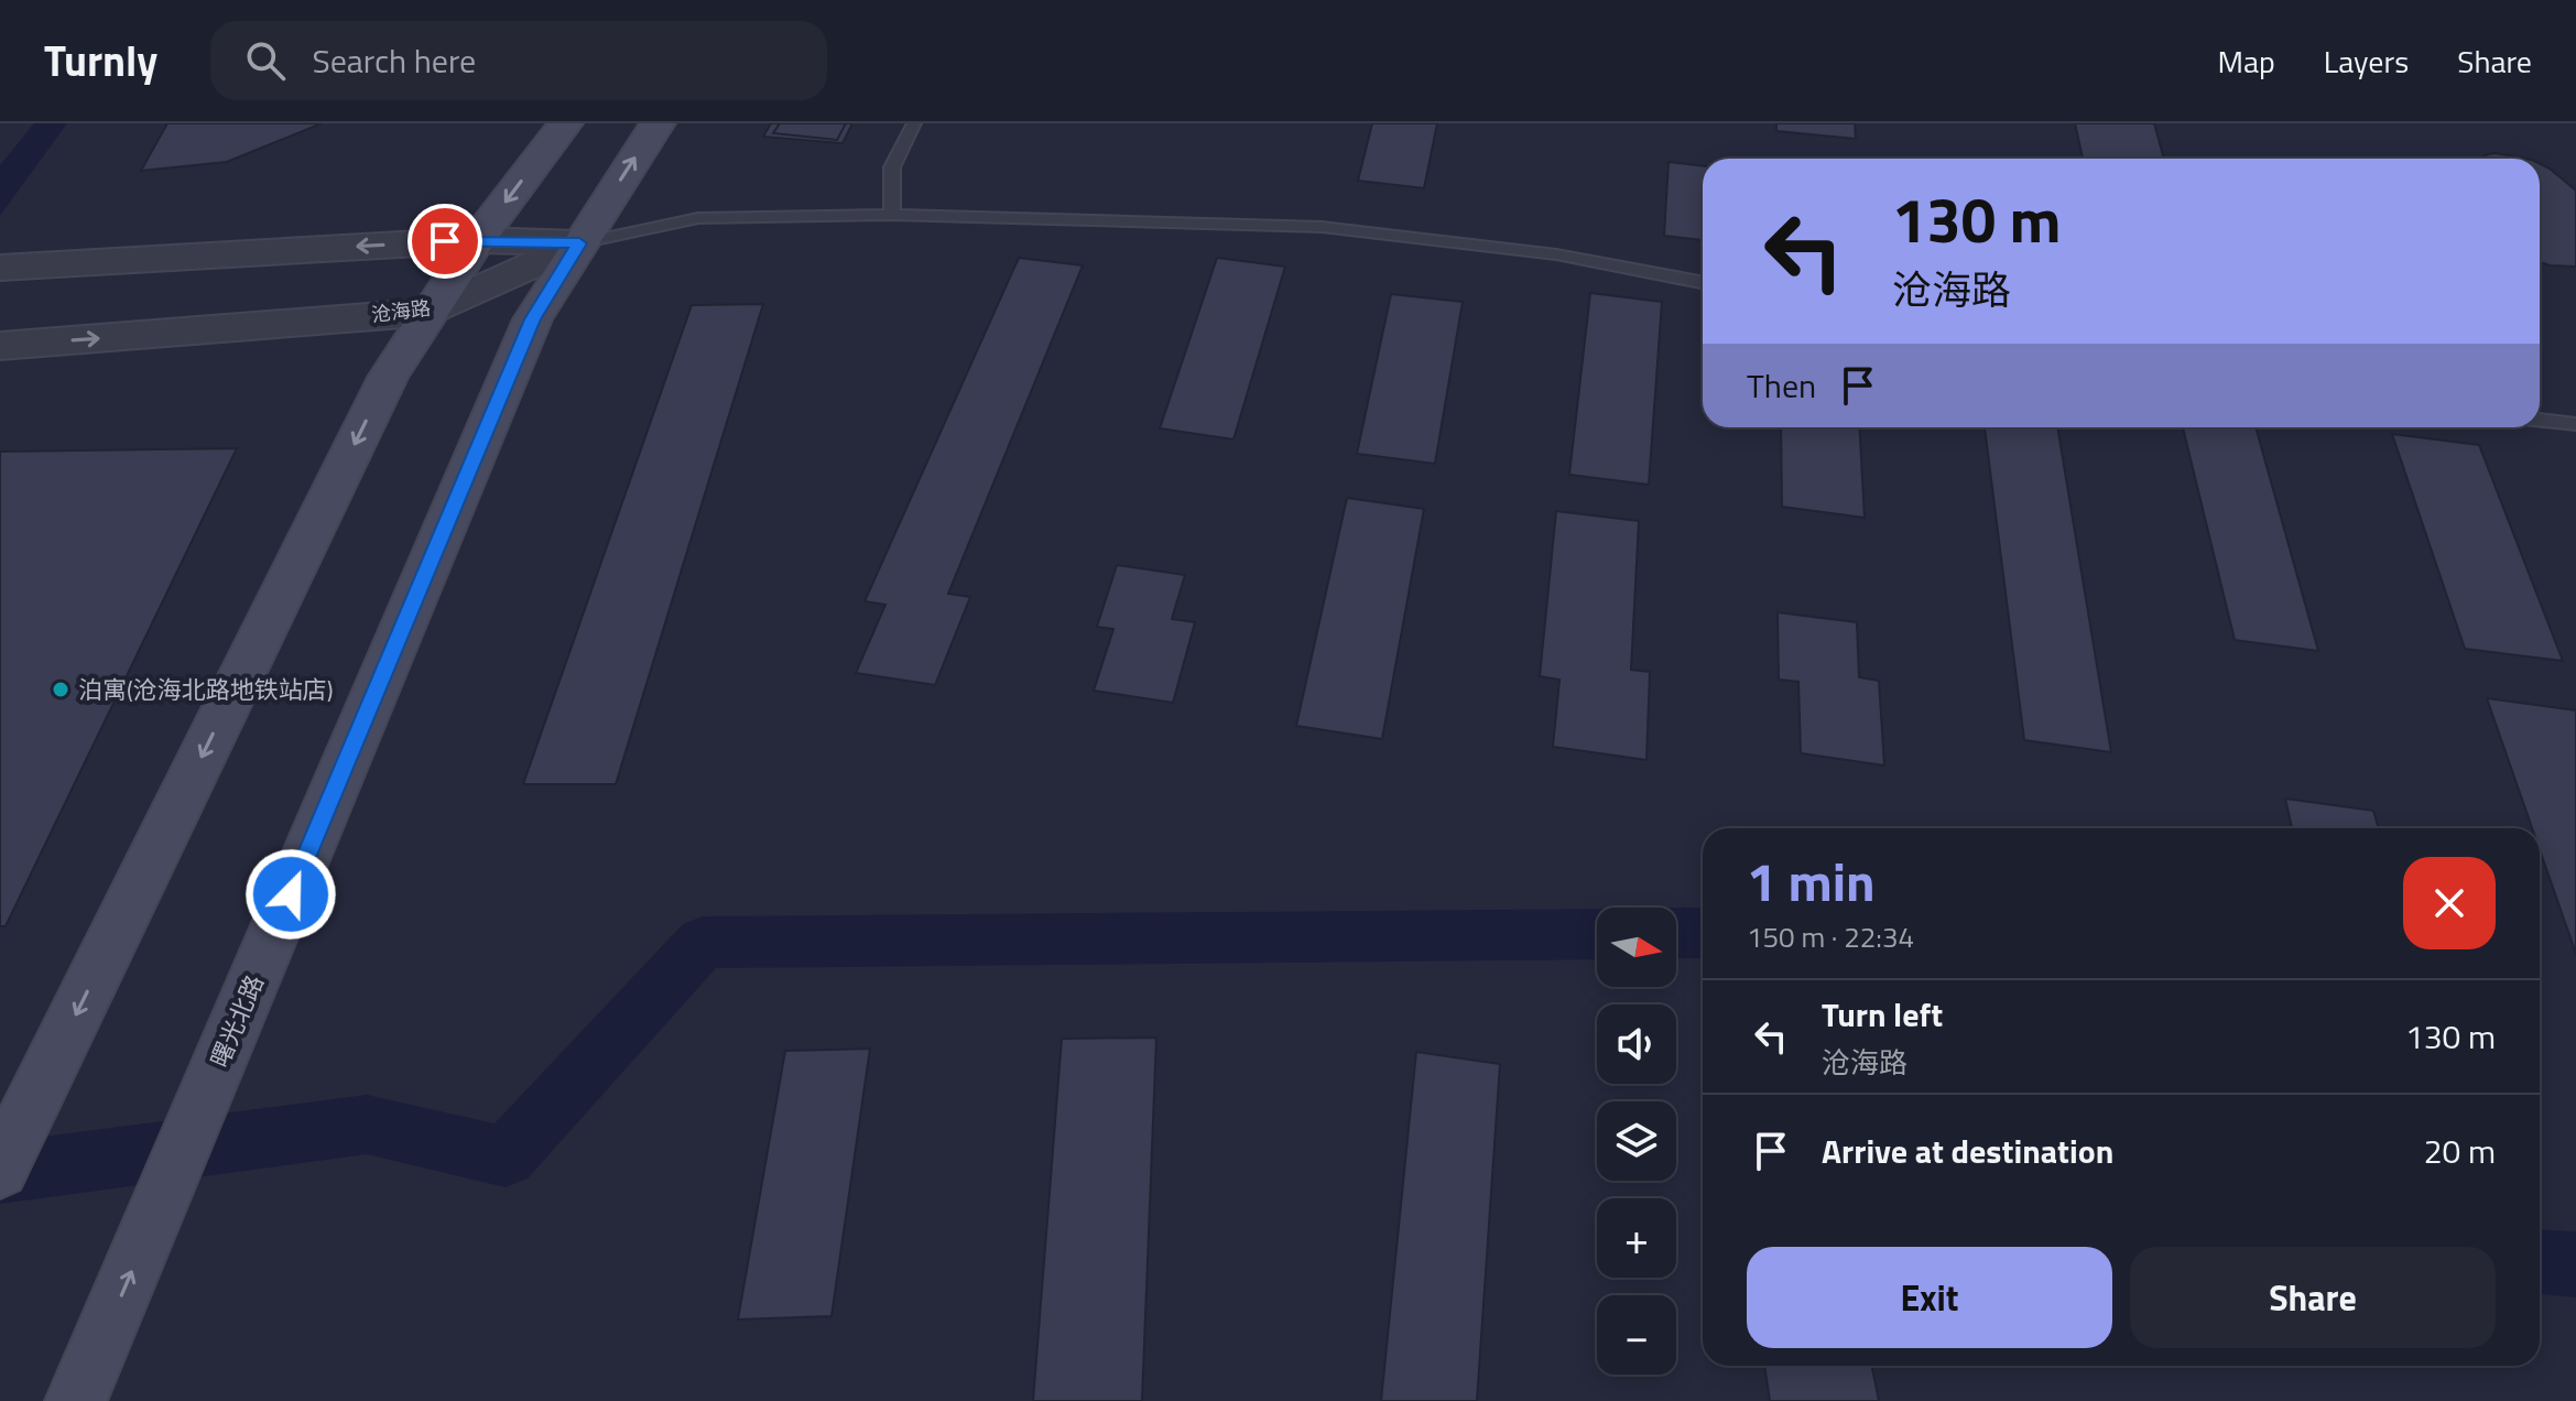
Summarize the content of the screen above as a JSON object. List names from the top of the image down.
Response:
{
  "streets": {
    "main road": ["曙光北路"],
    "street": ["沧海路"]
  },
  "crossings": [
    ["沧海路", "曙光北路"]
  ],
  "places": ["泊寓(沧海北路地铁站店)"],
  "north": "right",
  "page": {
    "header": "Turnly",
    "search": "Search here",
    "nav": ["Map", "Layers", "Share"],
    "turn": ["130 m", "沧海路"],
    "then": "Then",
    "heading": ["1 min", "150 m · 22:34"],
    "map_buttons": ["+", "−"],
    "list": [
      {
        "name": "Turn left",
        "note": "沧海路",
        "value": "130 m"
      },
      {
        "name": "Arrive at destination",
        "value": "20 m"
      }
    ],
    "buttons": ["Exit", "Share"]
  }
}
